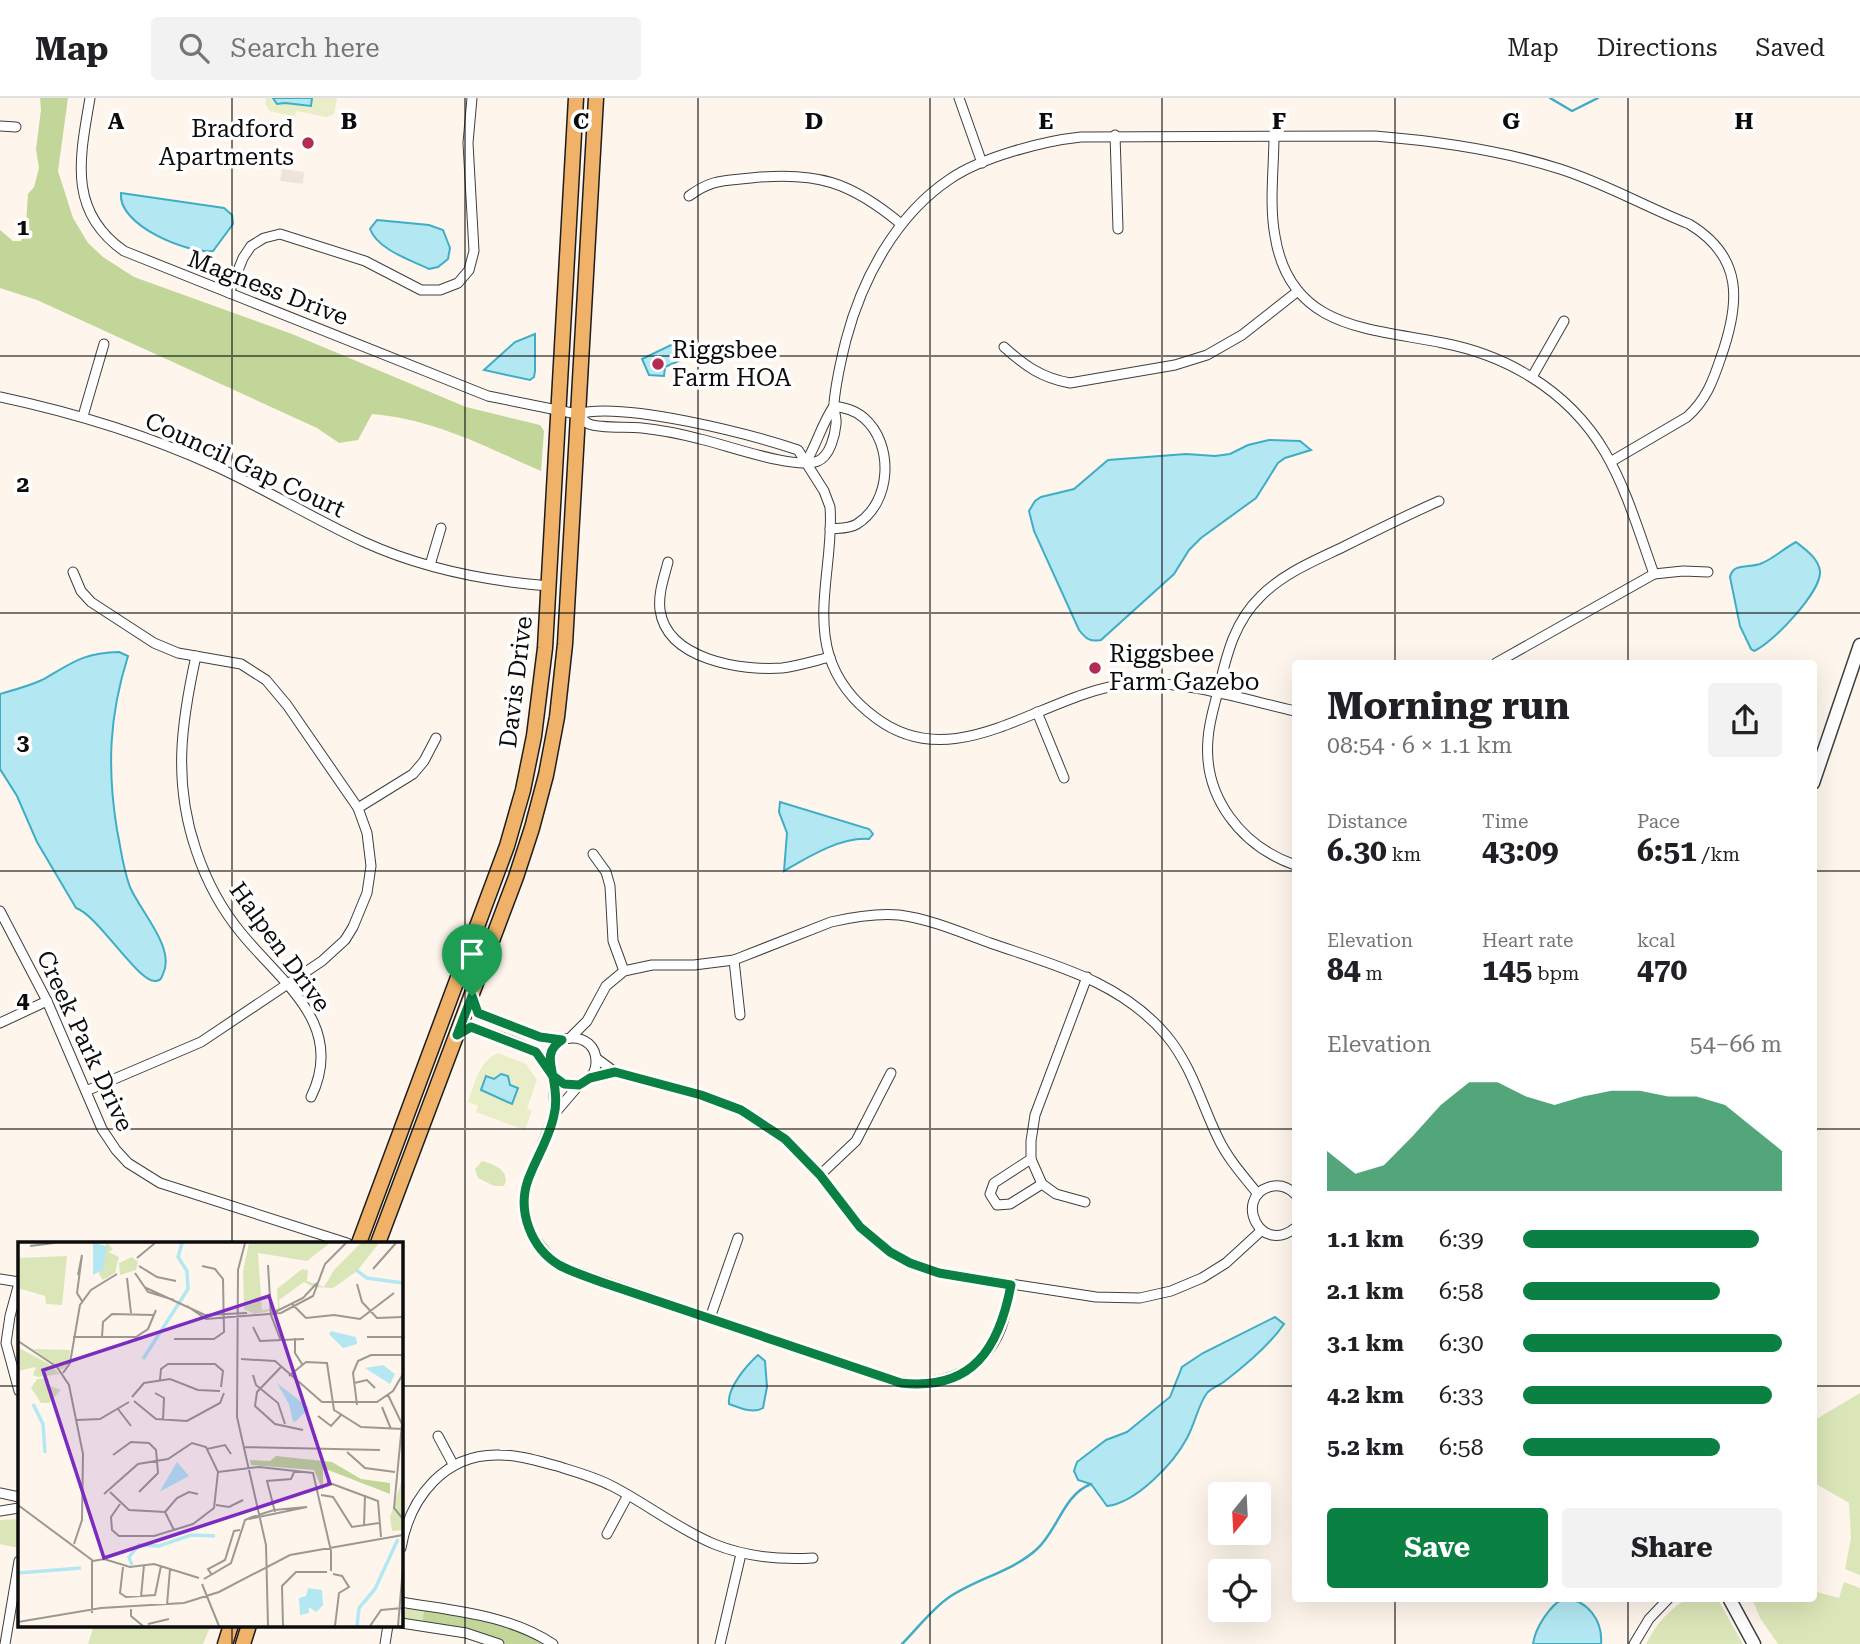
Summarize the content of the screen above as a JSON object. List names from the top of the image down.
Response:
{
  "streets": {
    "main road": ["Davis Drive"],
    "street": [
      "Magness Drive",
      "Council Gap Court",
      "Halpen Drive",
      "Creek Park Drive"
    ]
  },
  "crossings": [
    ["Magness Drive", "Davis Drive"],
    ["Council Gap Court", "Davis Drive"]
  ],
  "places": ["Bradford Apartments", "Riggsbee Farm HOA", "Riggsbee Farm Gazebo"],
  "north": "bottom",
  "page": {
    "header": "Map",
    "search": "Search here",
    "nav": ["Map", "Directions", "Saved"],
    "heading": ["Morning run", "08:54 · 6 × 1.1 km"],
    "stats": [
      ["Distance", "6.30 km"],
      ["Time", "43:09"],
      ["Pace", "6:51 /km"],
      ["Elevation", "84 m"],
      ["Heart rate", "145 bpm"],
      ["kcal", "470"]
    ],
    "chart": ["Elevation", "54–66 m"],
    "list": [
      {
        "name": "1.1 km",
        "note": "6:39"
      },
      {
        "name": "2.1 km",
        "note": "6:58"
      },
      {
        "name": "3.1 km",
        "note": "6:30"
      },
      {
        "name": "4.2 km",
        "note": "6:33"
      },
      {
        "name": "5.2 km",
        "note": "6:58"
      }
    ],
    "buttons": ["Save", "Share"]
  },
  "grid": {
    "columns": [
      "A",
      "B",
      "C",
      "D",
      "E",
      "F",
      "G",
      "H"
    ],
    "rows": [
      "1",
      "2",
      "3",
      "4"
    ]
  }
}
